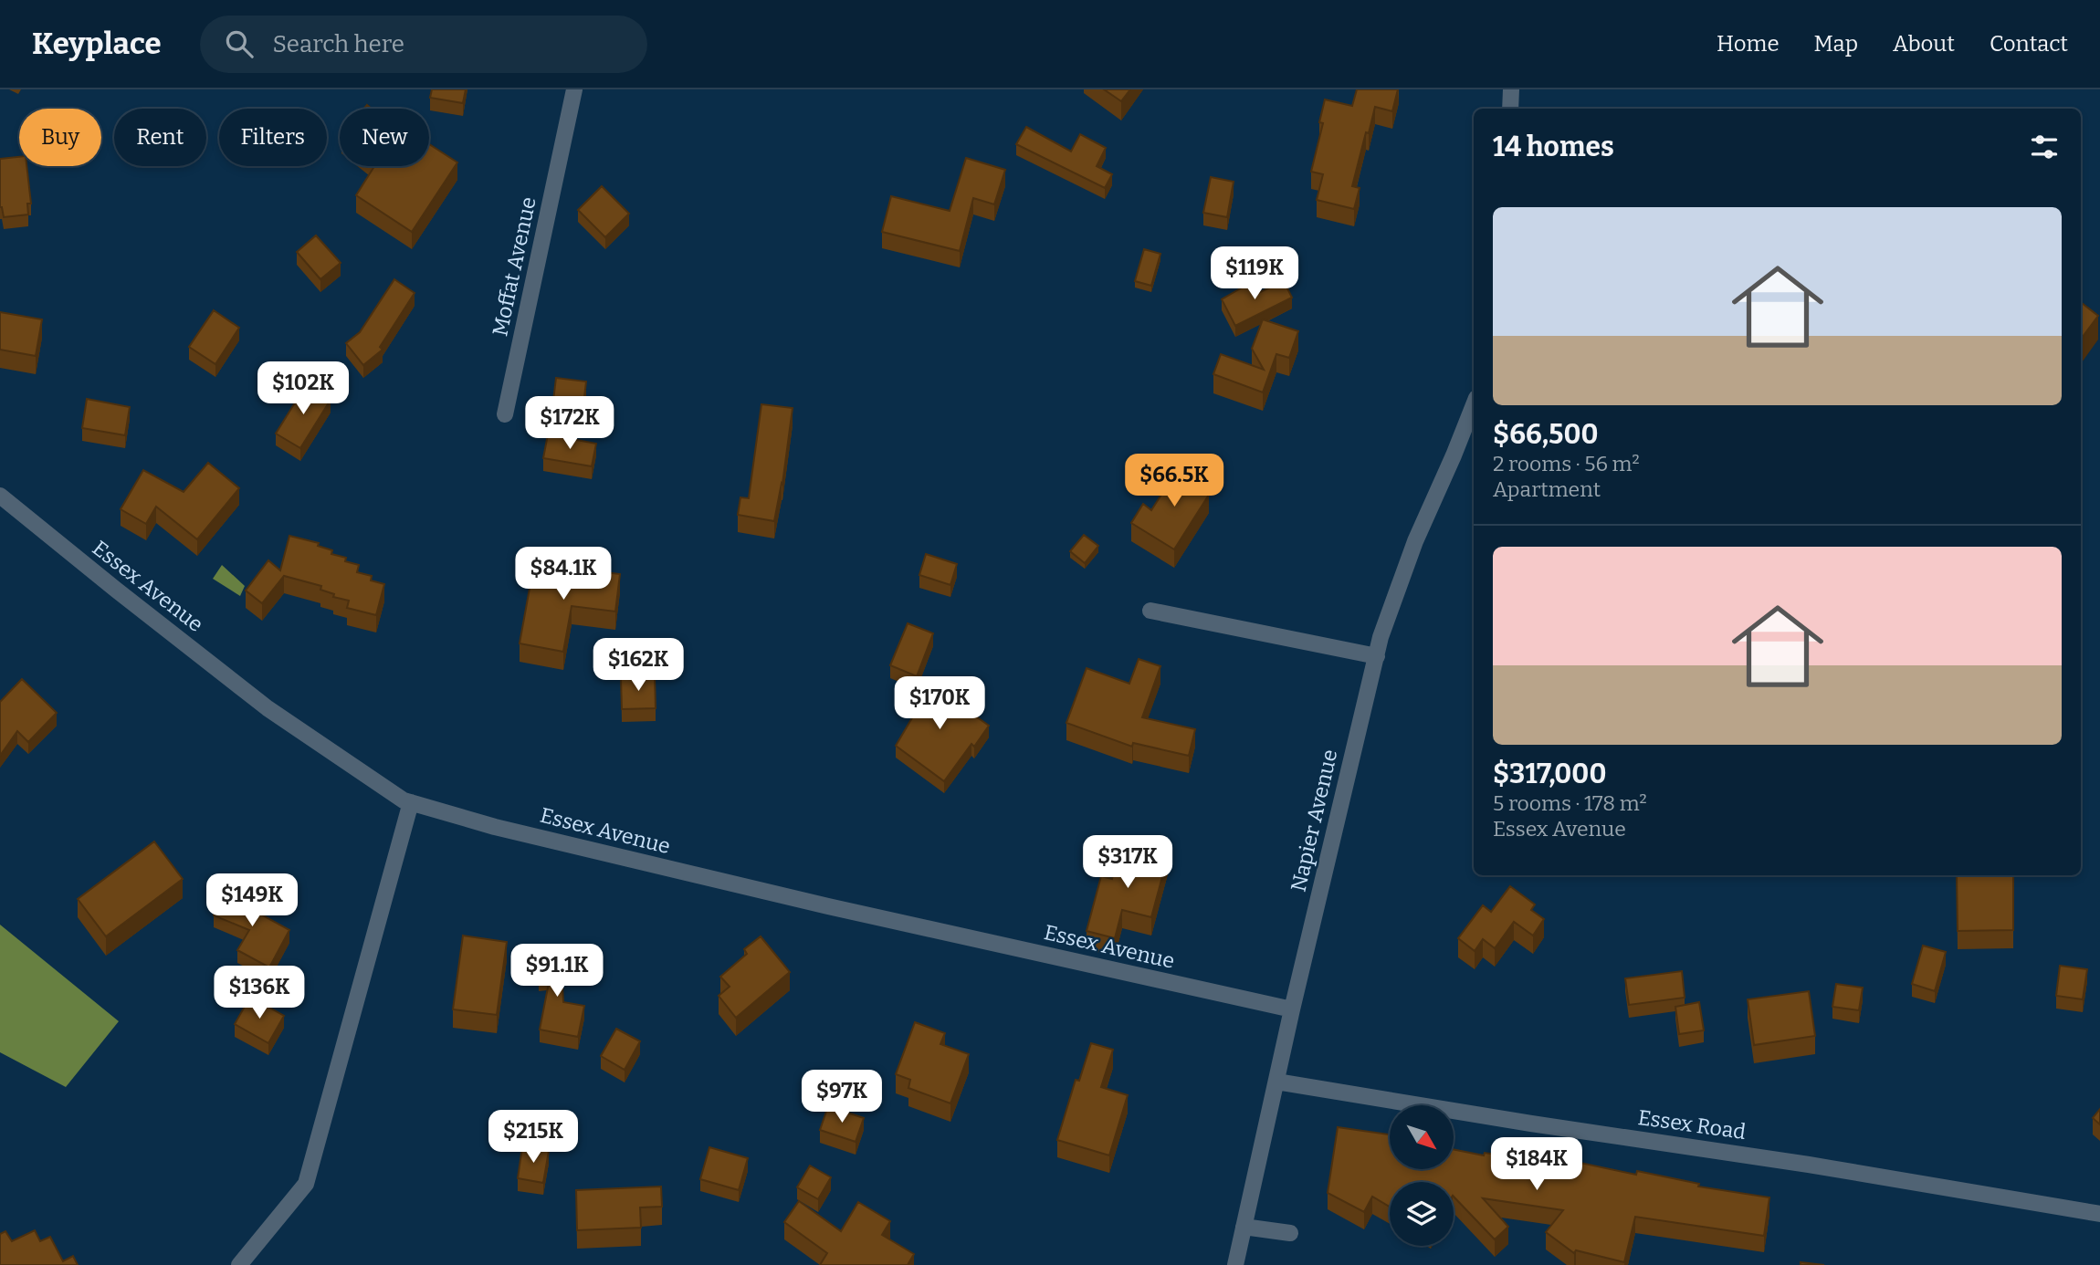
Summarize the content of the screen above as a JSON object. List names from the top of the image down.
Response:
{
  "streets": {
    "street": [
      "Moffat Avenue",
      "Essex Avenue",
      "Napier Avenue",
      "Essex Road"
    ]
  },
  "crossings": [
    ["Essex Avenue", "Napier Avenue"],
    ["Napier Avenue", "Essex Road"]
  ],
  "north": "bottom right",
  "page": {
    "header": "Keyplace",
    "search": "Search here",
    "nav": [
      "Home",
      "Map",
      "About",
      "Contact"
    ],
    "chip": [
      "Buy",
      "Rent",
      "Filters",
      "New"
    ],
    "heading": "14 homes",
    "list": [
      {
        "name": "$66,500",
        "note": "2 rooms · 56 m² · Apartment"
      },
      {
        "name": "$317,000",
        "note": "5 rooms · 178 m² · Essex Avenue"
      }
    ],
    "price": [
      "$119K",
      "$102K",
      "$172K",
      "$66.5K",
      "$84.1K",
      "$162K",
      "$170K",
      "$317K",
      "$149K",
      "$91.1K",
      "$136K",
      "$97K",
      "$215K",
      "$184K"
    ]
  }
}
